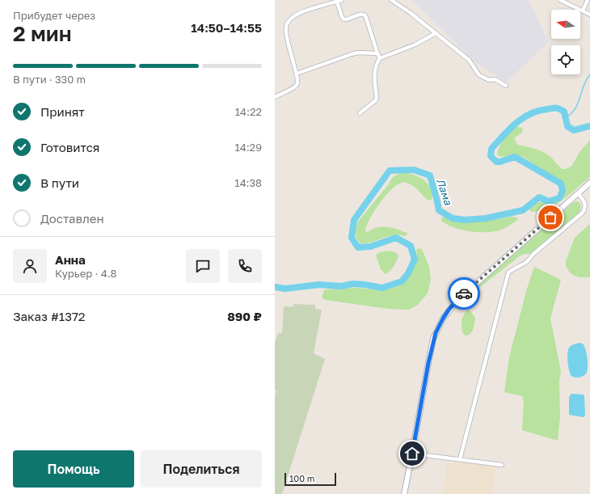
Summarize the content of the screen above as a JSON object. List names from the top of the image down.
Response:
{
  "water": ["Лама"],
  "scale_bar": "100 m",
  "north": "left",
  "page": {
    "heading": ["2 мин", "Прибудет через", "14:50–14:55"],
    "panel": [
      "Анна",
      "Курьер · 4.8",
      "Заказ #1372",
      "890 ₽"
    ],
    "bar": "В пути · 330 m",
    "list": [
      ["Принят", "14:22"],
      ["Готовится", "14:29"],
      ["В пути", "14:38"],
      "Доставлен"
    ],
    "buttons": ["Помощь", "Поделиться"],
    "scale": "100 m"
  }
}
